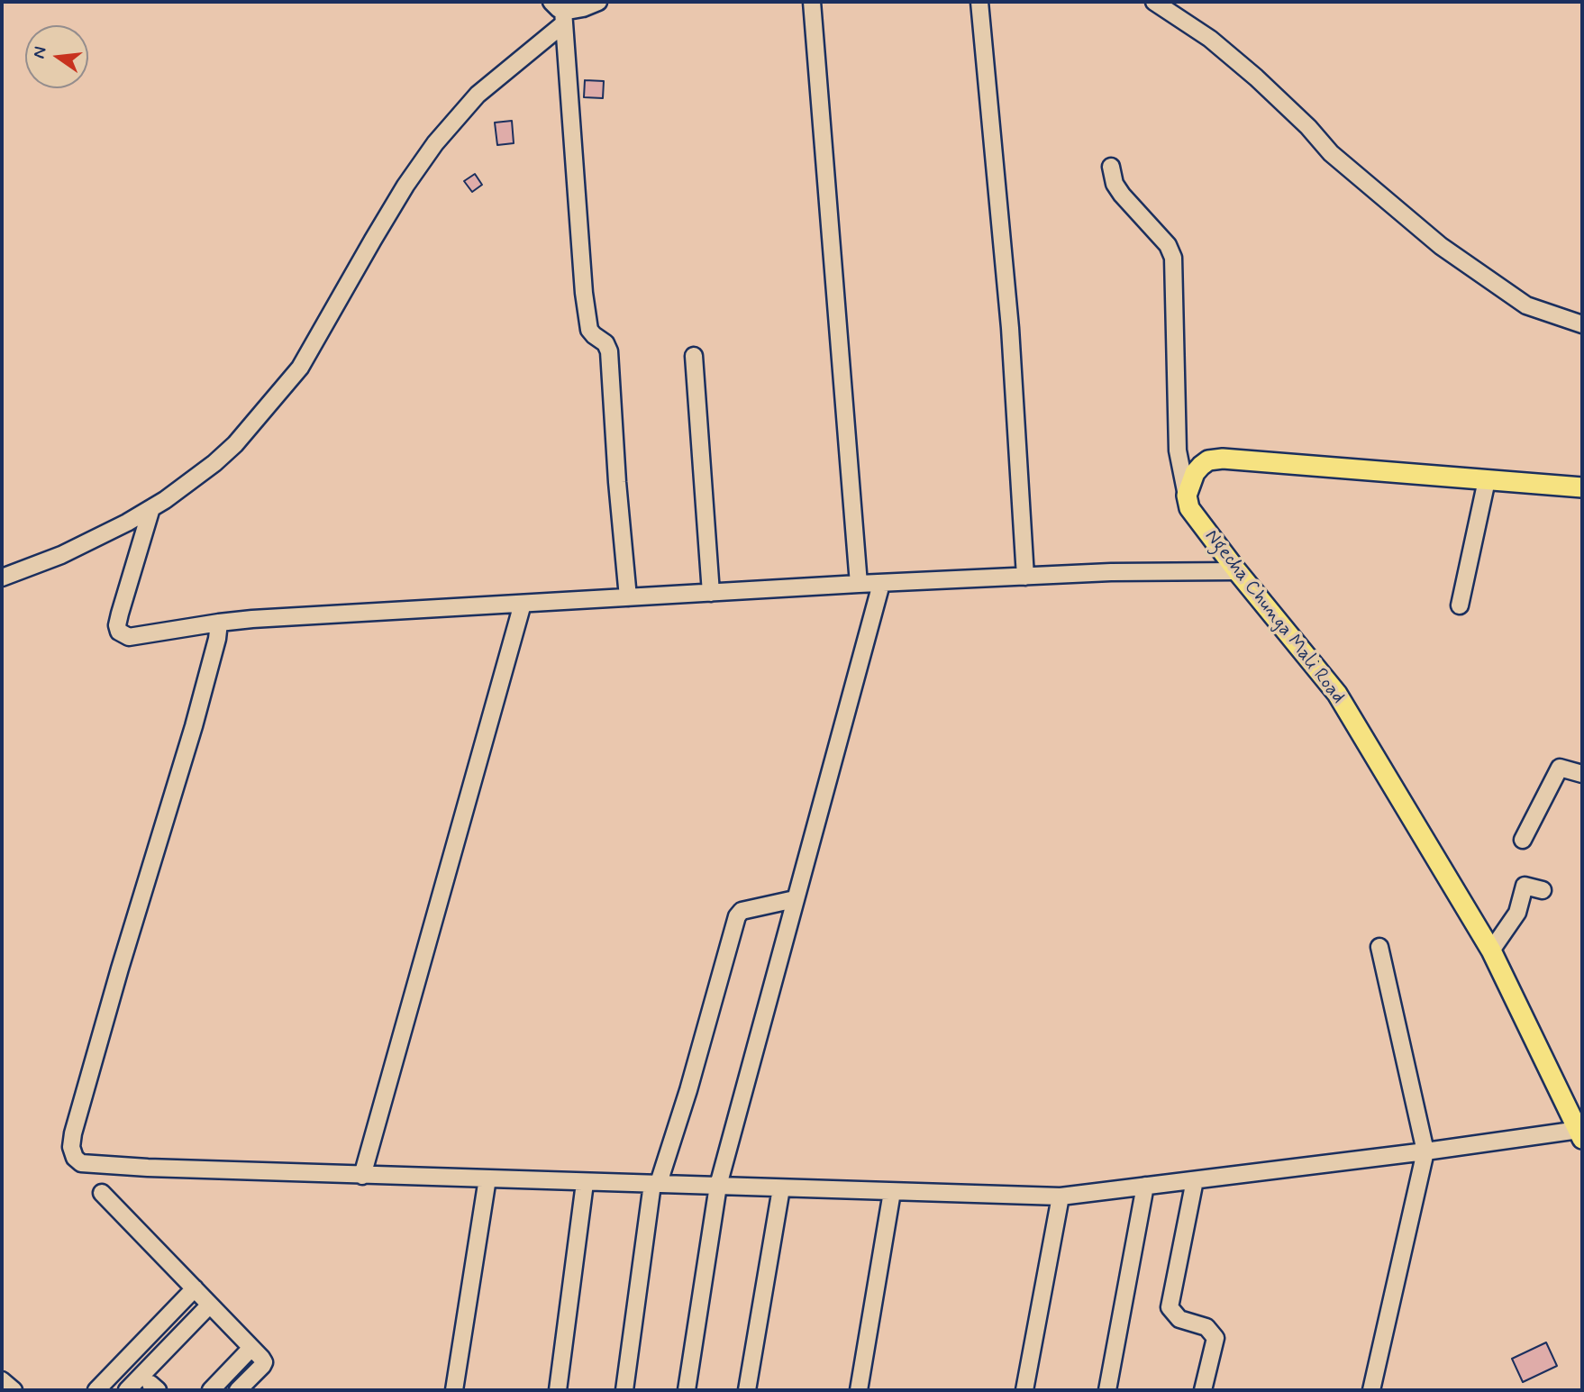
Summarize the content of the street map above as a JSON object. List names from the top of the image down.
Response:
{
  "streets": {
    "main road": ["Ngecha Chunga Mali Road"]
  },
  "north": "left"
}
